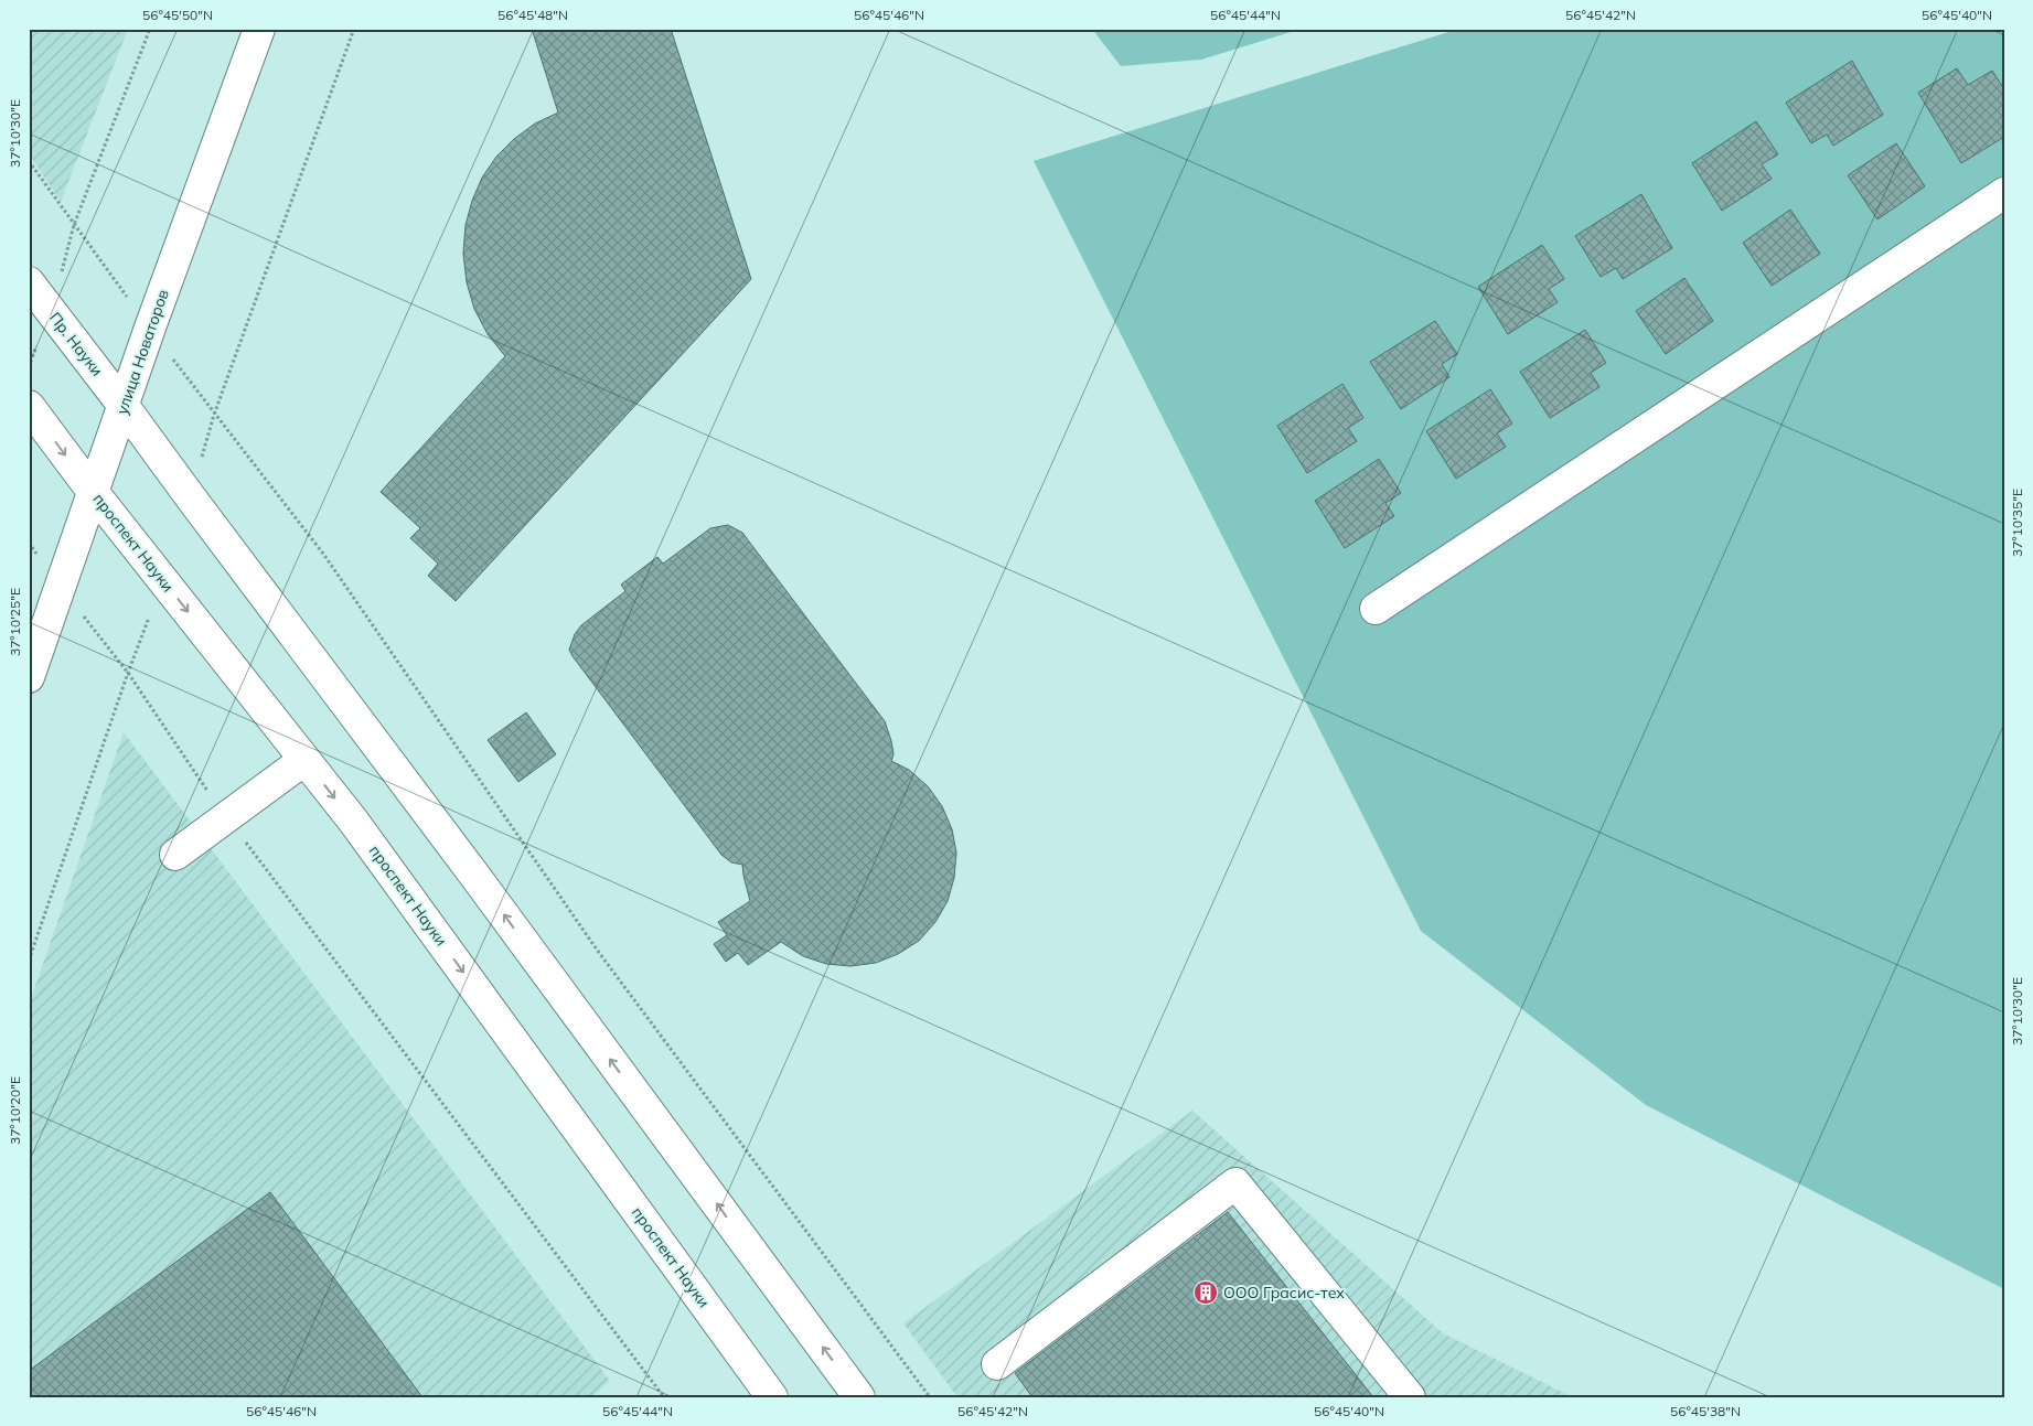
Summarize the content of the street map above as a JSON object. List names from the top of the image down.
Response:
{
  "streets": {
    "street": ["Пр. Науки", "улица Новаторов", "проспект Науки"]
  },
  "crossings": [
    ["Пр. Науки", "улица Новаторов"],
    ["улица Новаторов", "проспект Науки"]
  ],
  "places": {
    "building": ["ООО Грасис-тех"]
  },
  "coordinates": [
    "56°45'50\"N",
    "56°45'48\"N",
    "56°45'46\"N",
    "56°45'44\"N",
    "56°45'42\"N",
    "56°45'40\"N",
    "37°10'30\"E",
    "37°10'35\"E",
    "37°10'25\"E",
    "37°10'20\"E",
    "56°45'38\"N"
  ]
}
